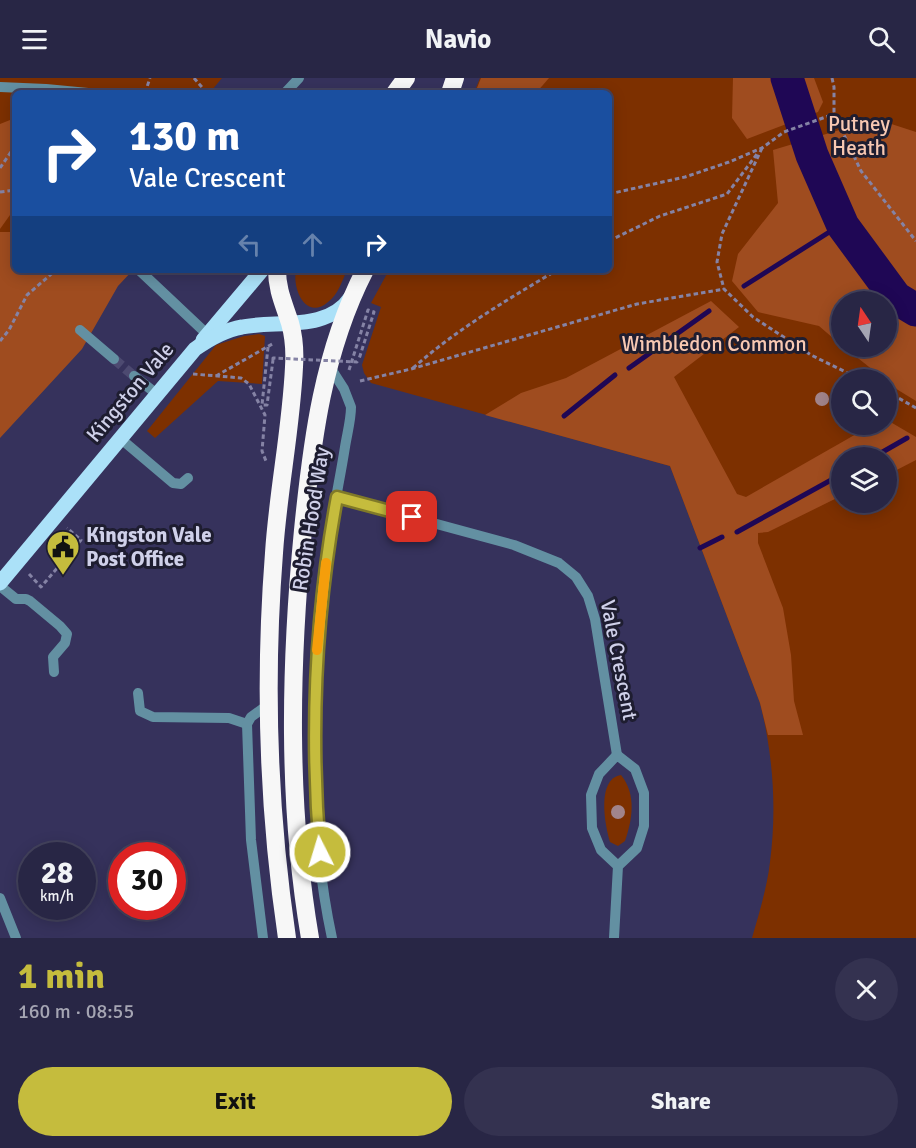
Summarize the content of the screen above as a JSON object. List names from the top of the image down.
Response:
{
  "streets": {
    "highway": ["Robin Hood Way"],
    "main road": ["Kingston Vale"],
    "street": ["Vale Crescent"]
  },
  "crossings": [
    ["Kingston Vale", "Robin Hood Way"],
    ["Robin Hood Way", "Vale Crescent"]
  ],
  "parks": ["Putney Heath", "Wimbledon Common"],
  "places": {
    "public building": ["Kingston Vale Post Office"]
  },
  "north": "top",
  "page": {
    "header": "Navio",
    "turn": ["130 m", "Vale Crescent"],
    "speed": "28 km/h",
    "limit": "30",
    "heading": ["1 min", "160 m · 08:55"],
    "buttons": ["Exit", "Share"]
  }
}
